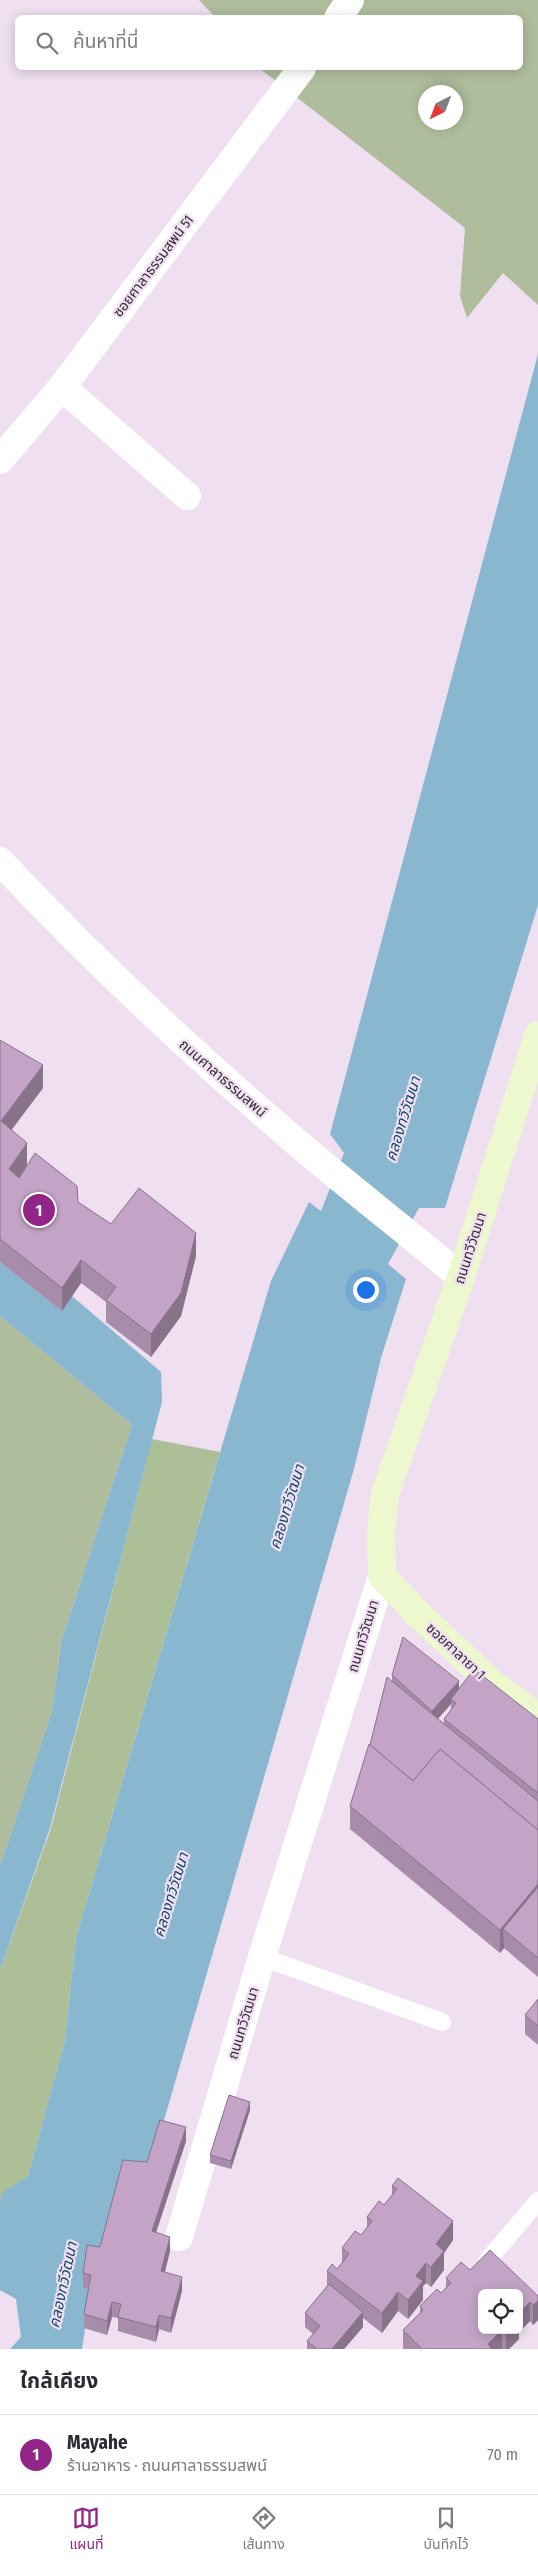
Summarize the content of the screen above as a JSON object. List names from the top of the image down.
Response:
{
  "streets": {
    "main road": ["ถนนทวีวัฒนา", "ซอยศาลายา 1"],
    "street": ["ซอยศาลาธรรมสพน์ 51", "ถนนศาลาธรรมสพน์"]
  },
  "crossings": [
    ["ถนนศาลาธรรมสพน์", "ถนนทวีวัฒนา"],
    ["ถนนทวีวัฒนา", "ซอยศาลายา 1"]
  ],
  "water": ["คลองทวีวัฒนา"],
  "north": "bottom left",
  "page": {
    "search": "ค้นหาที่นี่",
    "pins": "1",
    "heading": "ใกล้เคียง",
    "list": [
      {
        "mark": "1",
        "name": "Mayahe",
        "note": "ร้านอาหาร · ถนนศาลาธรรมสพน์",
        "value": "70 m"
      }
    ],
    "nav": ["แผนที่", "เส้นทาง", "บันทึกไว้"]
  }
}
